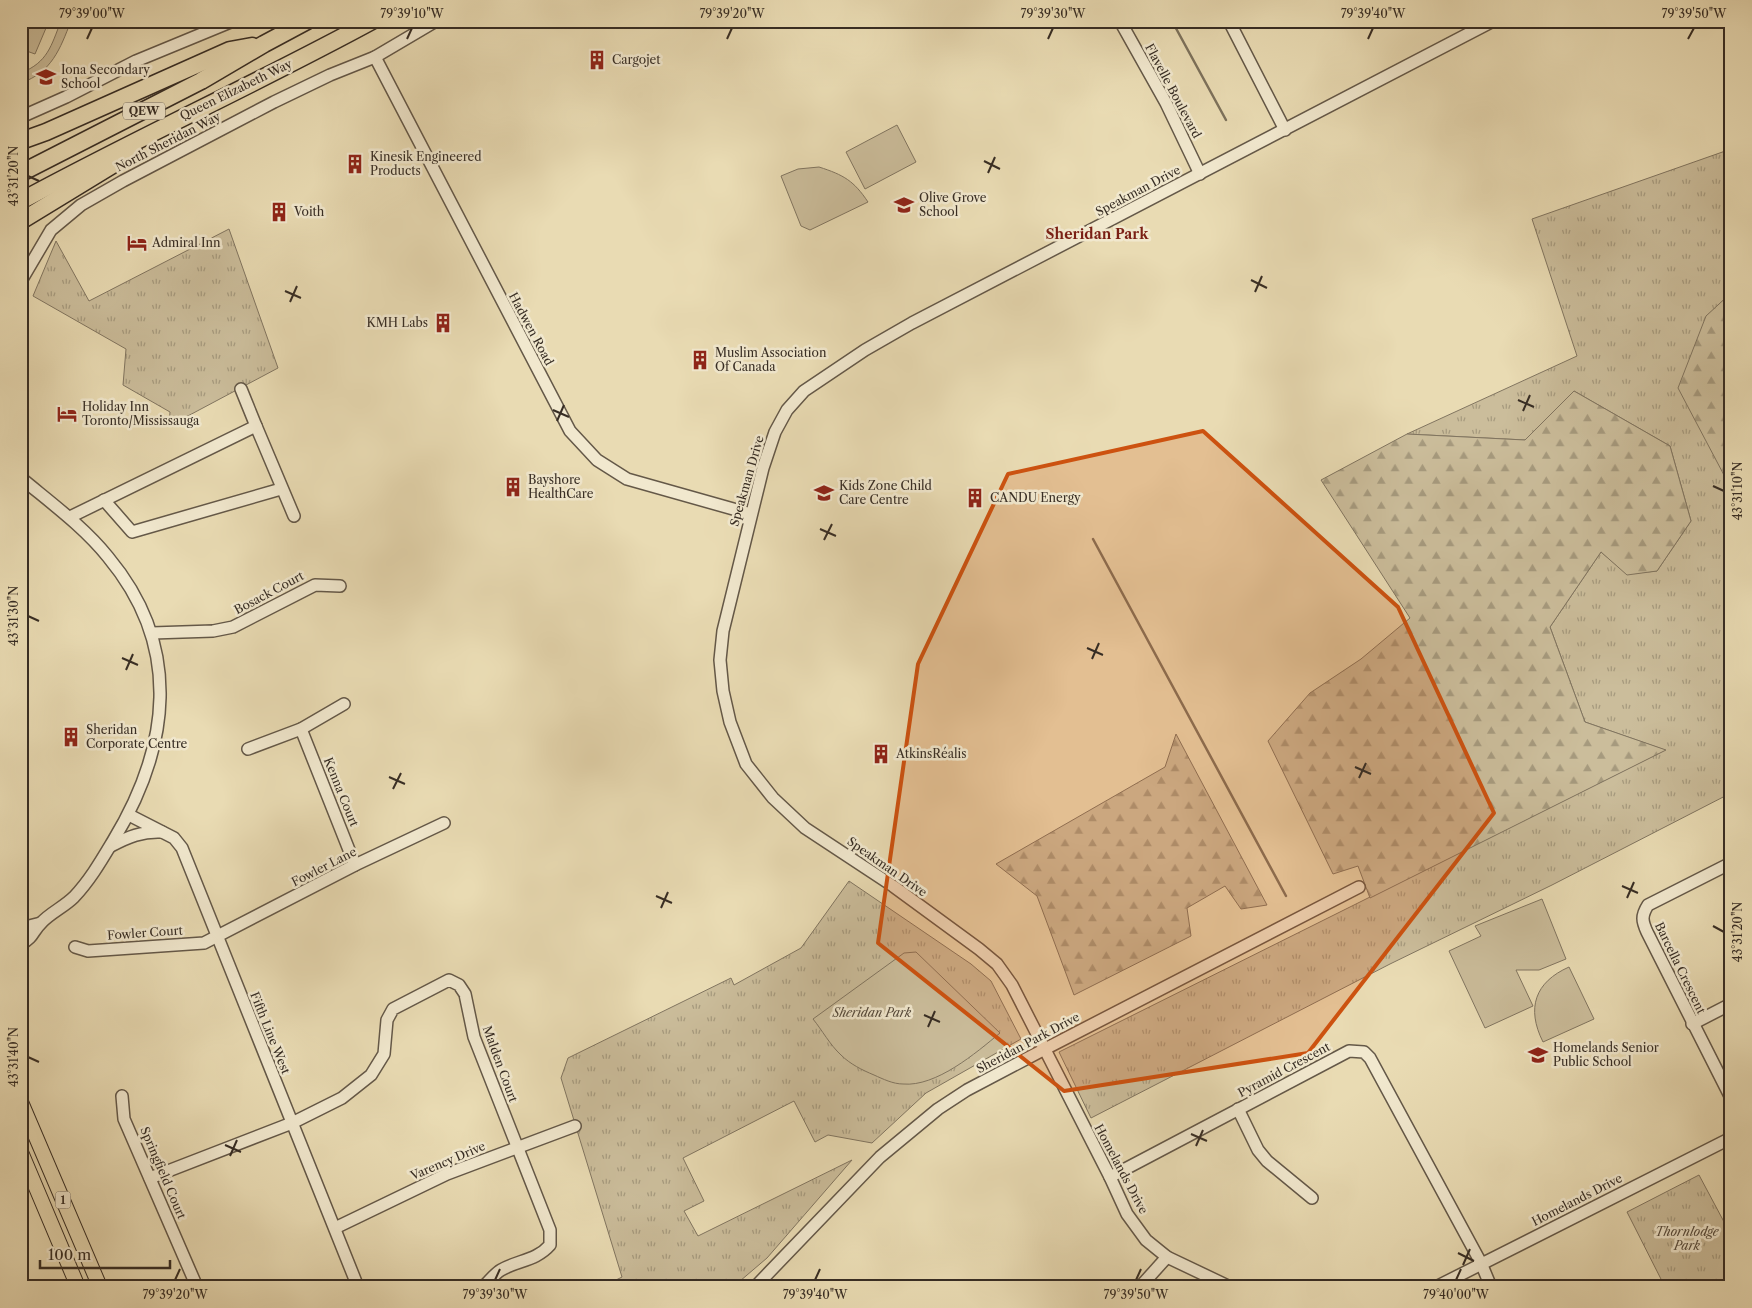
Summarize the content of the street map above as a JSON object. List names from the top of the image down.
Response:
{
  "streets": {
    "highway": ["Queen Elizabeth Way", "QEW"],
    "main road": ["1"],
    "street": [
      "Flavelle Boulevard",
      "North Sheridan Way",
      "Speakman Drive",
      "Hadwen Road",
      "Bosack Court",
      "Kenna Court",
      "Fowler Lane",
      "Fowler Court",
      "Barcella Crescent",
      "Fifth Line West",
      "Sheridan Park Drive",
      "Malden Court",
      "Pyramid Crescent",
      "Varency Drive",
      "Homelands Drive",
      "Springfield Court"
    ]
  },
  "crossings": [
    ["Flavelle Boulevard", "Speakman Drive"],
    ["North Sheridan Way", "Hadwen Road"],
    ["Speakman Drive", "Hadwen Road"],
    ["Speakman Drive", "Sheridan Park Drive"],
    ["Speakman Drive", "Homelands Drive"],
    ["Kenna Court", "Fowler Lane"],
    ["Fowler Lane", "Fowler Court"],
    ["Fowler Lane", "Fifth Line West"],
    ["Fowler Court", "Fifth Line West"],
    ["Fifth Line West", "Malden Court"],
    ["Fifth Line West", "Varency Drive"],
    ["Sheridan Park Drive", "Homelands Drive"],
    ["Malden Court", "Varency Drive"],
    ["Pyramid Crescent", "Homelands Drive"]
  ],
  "districts": ["Sheridan Park"],
  "parks": ["Sheridan Park", "Thornlodge Park"],
  "places": {
    "building": [
      "Cargojet",
      "Kinesik Engineered Products",
      "Voith",
      "KMH Labs",
      "Muslim Association Of Canada",
      "Bayshore HealthCare",
      "CANDU Energy",
      "Sheridan Corporate Centre",
      "AtkinsRéalis"
    ],
    "school or university": [
      "Iona Secondary School",
      "Olive Grove School",
      "Kids Zone Child Care Centre",
      "Homelands Senior Public School"
    ],
    "hotel": ["Admiral Inn", "Holiday Inn Toronto/Mississauga"]
  },
  "scale_bar": "100 m",
  "coordinates": [
    "79°39'00\"W",
    "79°39'10\"W",
    "79°39'20\"W",
    "79°39'30\"W",
    "79°39'40\"W",
    "79°39'50\"W",
    "43°31'20\"N",
    "43°31'10\"N",
    "43°31'30\"N",
    "43°31'40\"N",
    "79°40'00\"W"
  ]
}
